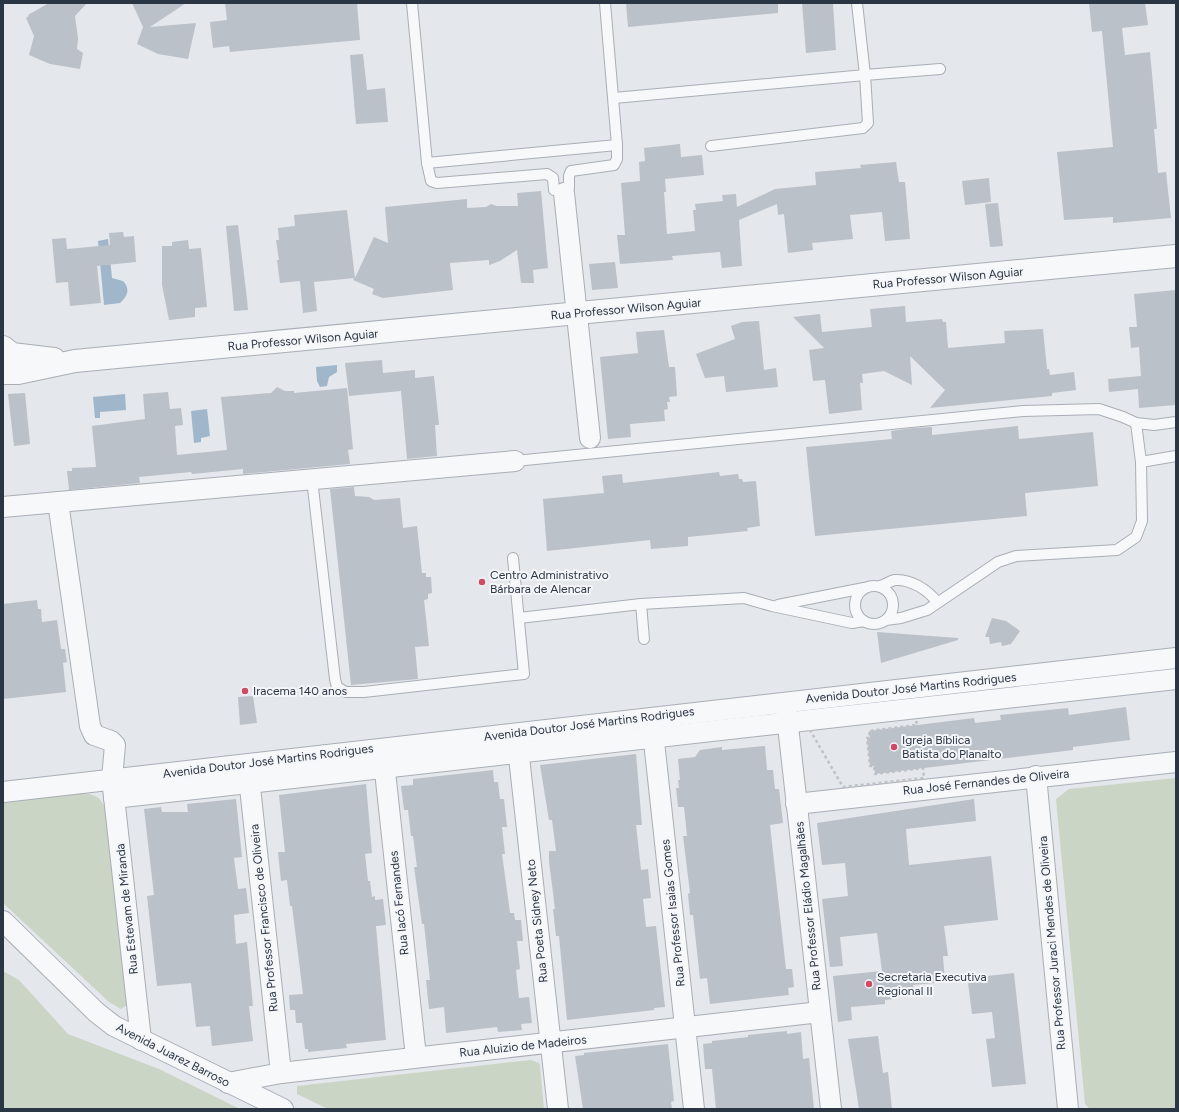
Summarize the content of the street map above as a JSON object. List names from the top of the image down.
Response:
{
  "streets": {
    "street": [
      "Rua Professor Wilson Aguiar",
      "Avenida Doutor José Martins Rodrigues",
      "Rua José Fernandes de Oliveira",
      "Rua Iacó Fernandes",
      "Rua Professor Eládio Magalhães",
      "Rua Estevam de Miranda",
      "Rua Professor Isaias Gomes",
      "Rua Professor Francisco de Oliveira",
      "Rua Poeta Sidney Neto",
      "Rua Professor Juraci Mendes de Oliveira",
      "Rua Aluizio de Madeiros",
      "Avenida Juarez Barroso"
    ]
  },
  "crossings": [
    ["Avenida Doutor José Martins Rodrigues", "Rua Iacó Fernandes"],
    ["Avenida Doutor José Martins Rodrigues", "Rua Professor Eládio Magalhães"],
    ["Avenida Doutor José Martins Rodrigues", "Rua Estevam de Miranda"],
    ["Avenida Doutor José Martins Rodrigues", "Rua Professor Isaias Gomes"],
    ["Avenida Doutor José Martins Rodrigues", "Rua Professor Francisco de Oliveira"],
    ["Avenida Doutor José Martins Rodrigues", "Rua Poeta Sidney Neto"],
    ["Rua José Fernandes de Oliveira", "Rua Professor Eládio Magalhães"],
    ["Rua José Fernandes de Oliveira", "Rua Professor Juraci Mendes de Oliveira"],
    ["Rua Iacó Fernandes", "Rua Aluizio de Madeiros"],
    ["Rua Professor Eládio Magalhães", "Rua Aluizio de Madeiros"],
    ["Rua Estevam de Miranda", "Avenida Juarez Barroso"],
    ["Rua Professor Isaias Gomes", "Rua Aluizio de Madeiros"],
    ["Rua Professor Francisco de Oliveira", "Rua Aluizio de Madeiros"],
    ["Rua Poeta Sidney Neto", "Rua Aluizio de Madeiros"],
    ["Rua Aluizio de Madeiros", "Avenida Juarez Barroso"]
  ],
  "places": [
    "Centro Administrativo Bárbara de Alencar",
    "Iracema 140 anos",
    "Igreja Bíblica Batista do Planalto",
    "Secretaria Executiva Regional II"
  ]
}
